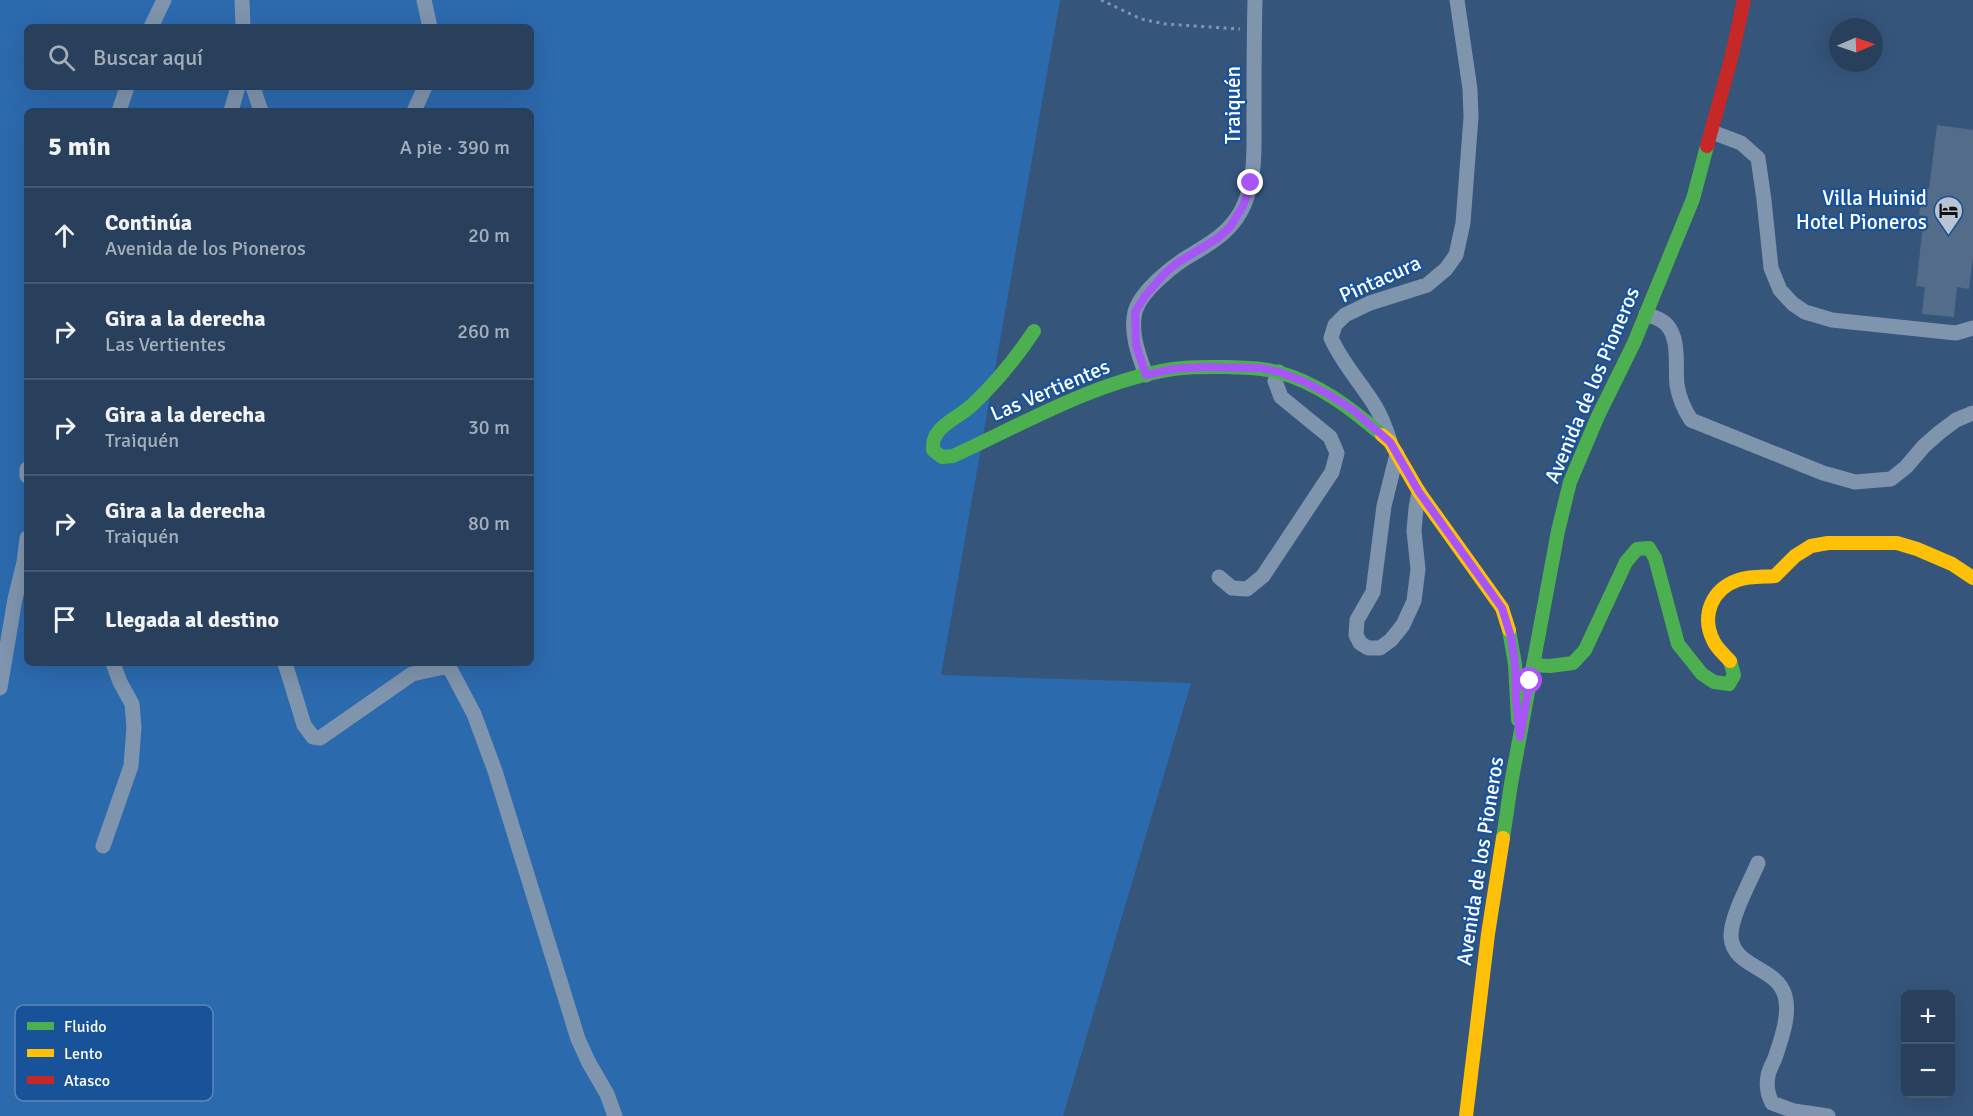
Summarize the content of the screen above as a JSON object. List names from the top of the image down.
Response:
{
  "streets": {
    "street": [
      "Traiquén",
      "Pintacura",
      "Avenida de los Pioneros",
      "Las Vertientes"
    ]
  },
  "crossings": [
    ["Traiquén", "Las Vertientes"],
    ["Pintacura", "Las Vertientes"],
    ["Avenida de los Pioneros", "Las Vertientes"]
  ],
  "places": {
    "hotel": ["Villa Huinid Hotel Pioneros"]
  },
  "legend": ["Fluido", "Lento", "Atasco"],
  "north": "right",
  "page": {
    "search": "Buscar aquí",
    "heading": ["5 min", "A pie · 390 m"],
    "list": [
      ["Continúa", "Avenida de los Pioneros", "20 m"],
      ["Gira a la derecha", "Las Vertientes", "260 m"],
      ["Gira a la derecha", "Traiquén", "30 m"],
      ["Gira a la derecha", "Traiquén", "80 m"],
      "Llegada al destino"
    ],
    "map_buttons": ["+", "−"]
  }
}
